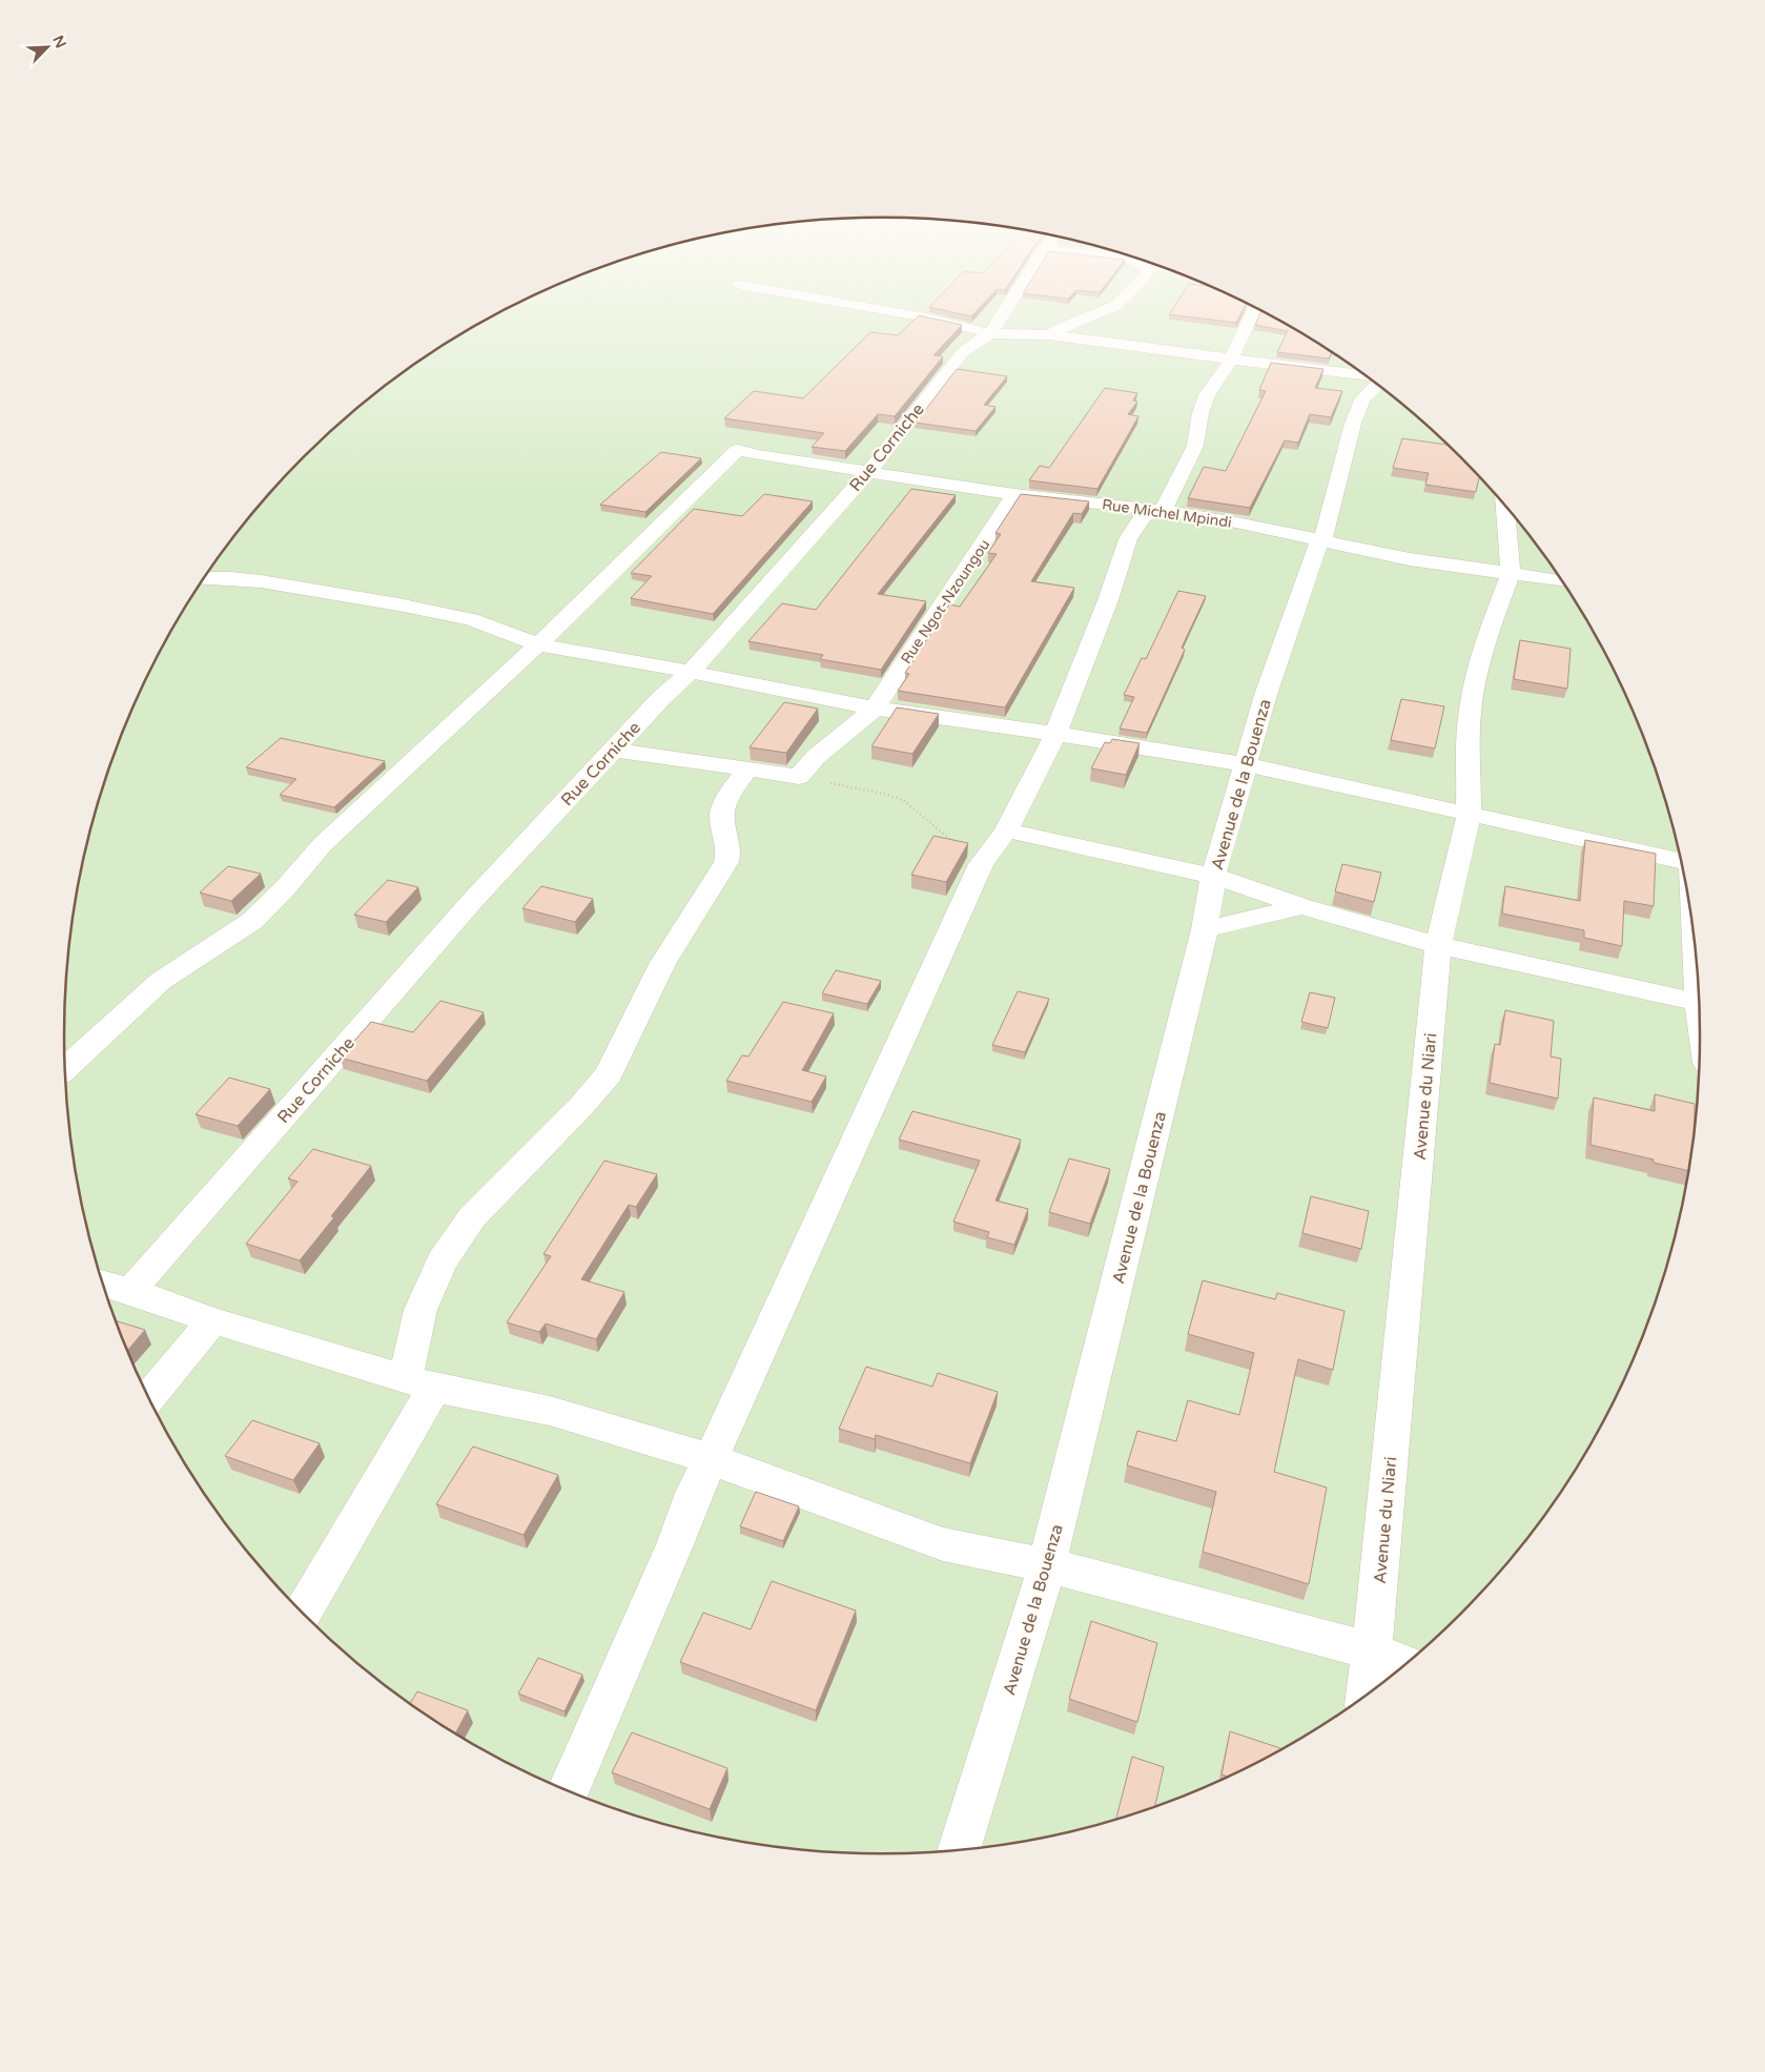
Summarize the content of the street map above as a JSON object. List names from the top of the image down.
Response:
{
  "streets": {
    "street": [
      "Rue Corniche",
      "Rue Michel Mpindi",
      "Rue Ngot-Nzoungou",
      "Avenue de la Bouenza",
      "Avenue du Niari"
    ]
  },
  "crossings": [
    ["Rue Corniche", "Rue Michel Mpindi"],
    ["Rue Michel Mpindi", "Rue Ngot-Nzoungou"],
    ["Rue Michel Mpindi", "Avenue de la Bouenza"],
    ["Rue Michel Mpindi", "Avenue du Niari"]
  ],
  "north": "top right"
}
